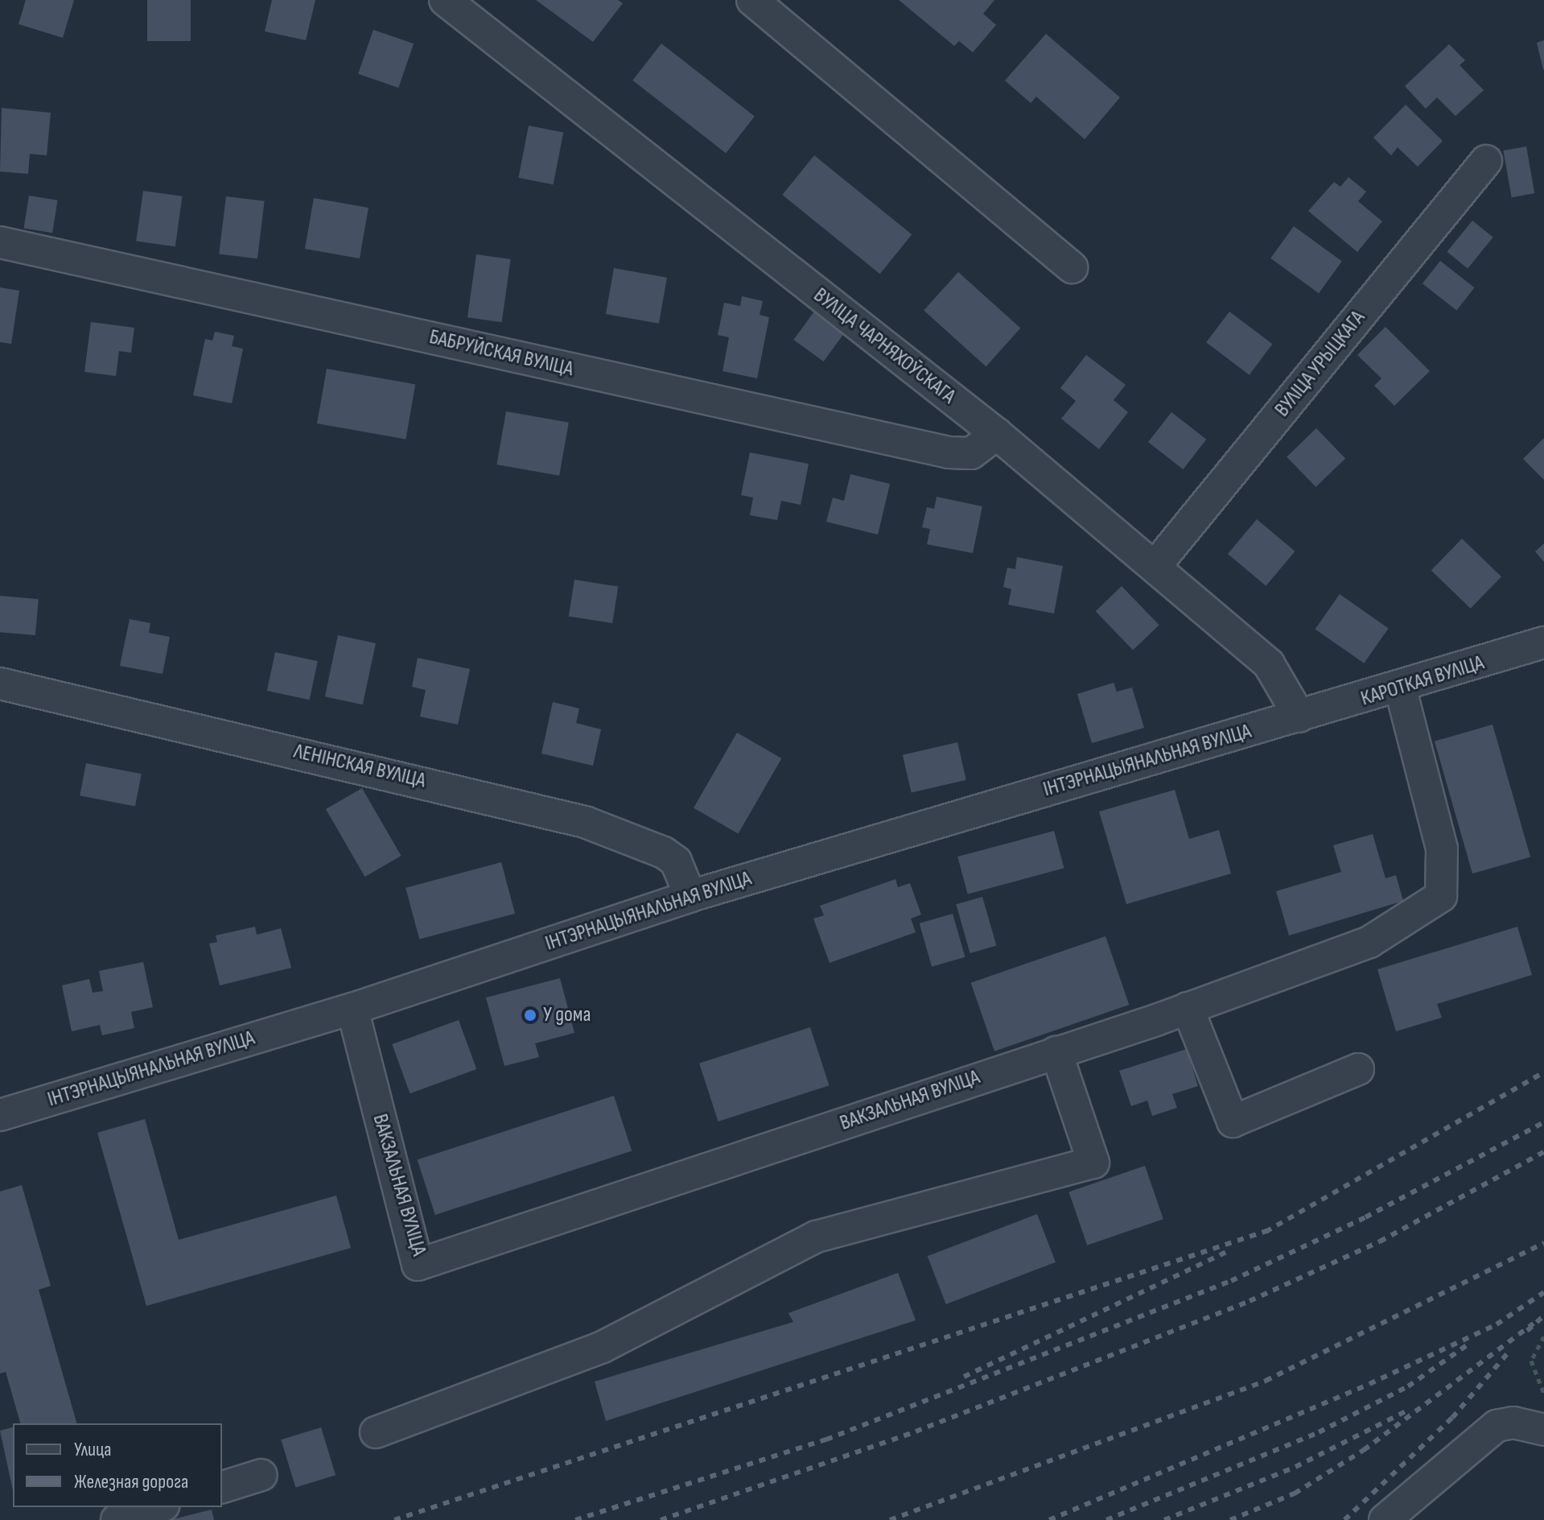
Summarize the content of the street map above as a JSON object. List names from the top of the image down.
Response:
{
  "streets": {
    "street": [
      "ВУЛІЦА ЧАРНЯХОЎСКАГА",
      "БАБРУЙСКАЯ ВУЛІЦА",
      "ВУЛІЦА УРЫЦКАГА",
      "КАРОТКАЯ ВУЛІЦА",
      "ІНТЭРНАЦЫЯНАЛЬНАЯ ВУЛІЦА",
      "ЛЕНІНСКАЯ ВУЛІЦА",
      "ВАКЗАЛЬНАЯ ВУЛІЦА"
    ]
  },
  "crossings": [
    ["ВУЛІЦА ЧАРНЯХОЎСКАГА", "БАБРУЙСКАЯ ВУЛІЦА"],
    ["ВУЛІЦА ЧАРНЯХОЎСКАГА", "ВУЛІЦА УРЫЦКАГА"],
    ["ВУЛІЦА ЧАРНЯХОЎСКАГА", "КАРОТКАЯ ВУЛІЦА"],
    ["ВУЛІЦА ЧАРНЯХОЎСКАГА", "ІНТЭРНАЦЫЯНАЛЬНАЯ ВУЛІЦА"],
    ["КАРОТКАЯ ВУЛІЦА", "ІНТЭРНАЦЫЯНАЛЬНАЯ ВУЛІЦА"],
    ["КАРОТКАЯ ВУЛІЦА", "ВАКЗАЛЬНАЯ ВУЛІЦА"],
    ["ІНТЭРНАЦЫЯНАЛЬНАЯ ВУЛІЦА", "ЛЕНІНСКАЯ ВУЛІЦА"],
    ["ІНТЭРНАЦЫЯНАЛЬНАЯ ВУЛІЦА", "ВАКЗАЛЬНАЯ ВУЛІЦА"]
  ],
  "places": ["У дома"],
  "legend": ["Улица", "Железная дорога"]
}
